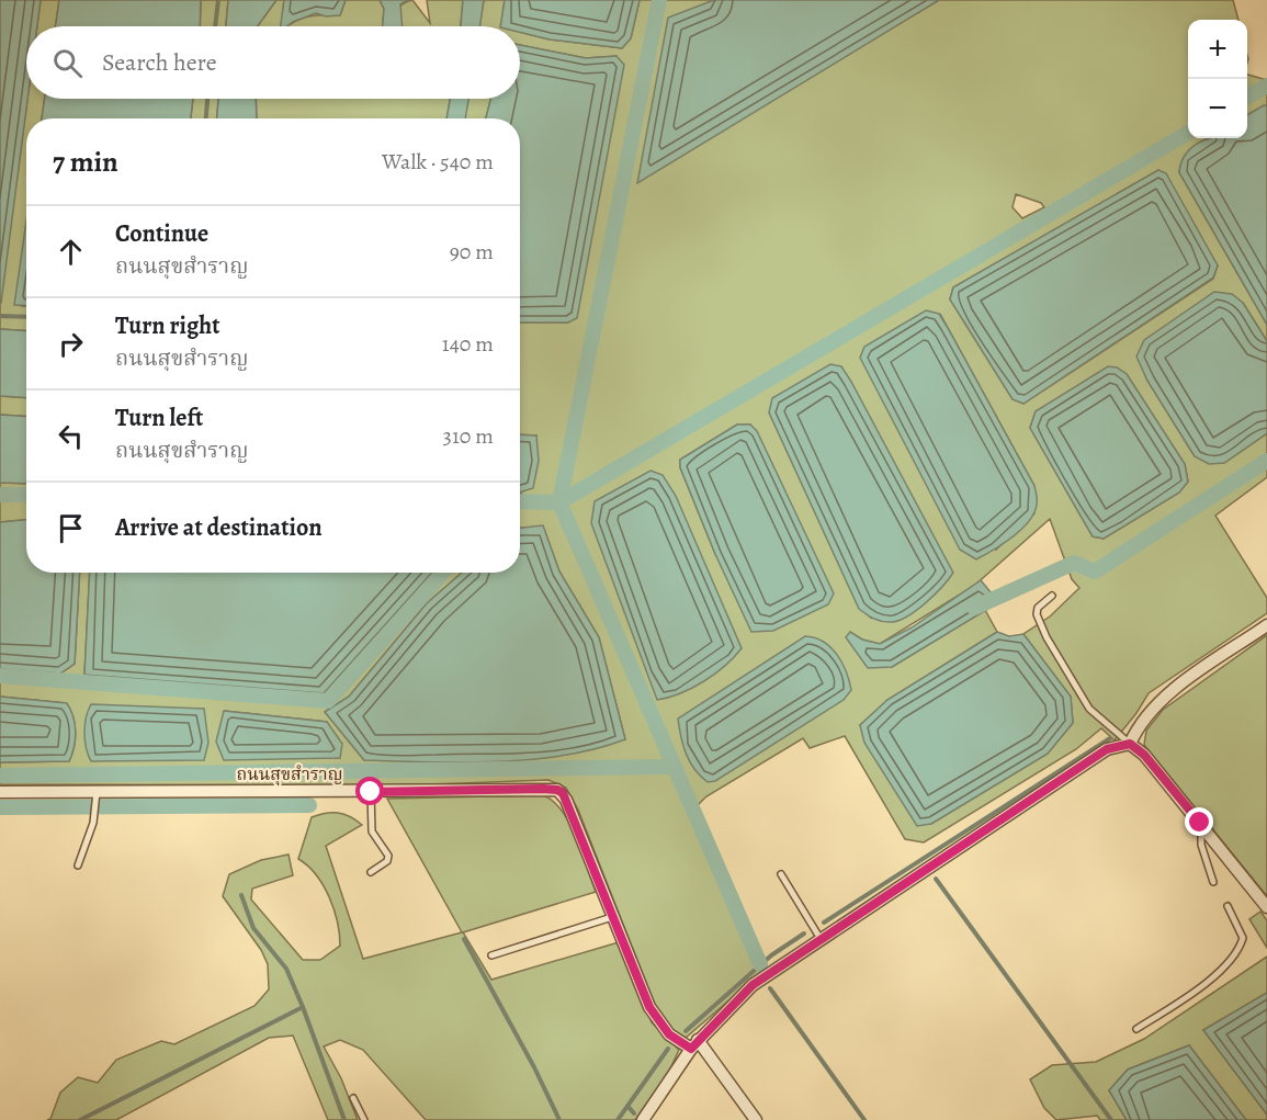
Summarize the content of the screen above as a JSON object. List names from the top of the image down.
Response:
{
  "streets": {
    "street": ["ถนนสุขสำราญ"]
  },
  "page": {
    "map_buttons": ["+", "−"],
    "search": "Search here",
    "heading": ["7 min", "Walk · 540 m"],
    "list": [
      ["Continue", "ถนนสุขสำราญ", "90 m"],
      ["Turn right", "ถนนสุขสำราญ", "140 m"],
      ["Turn left", "ถนนสุขสำราญ", "310 m"],
      "Arrive at destination"
    ]
  }
}
